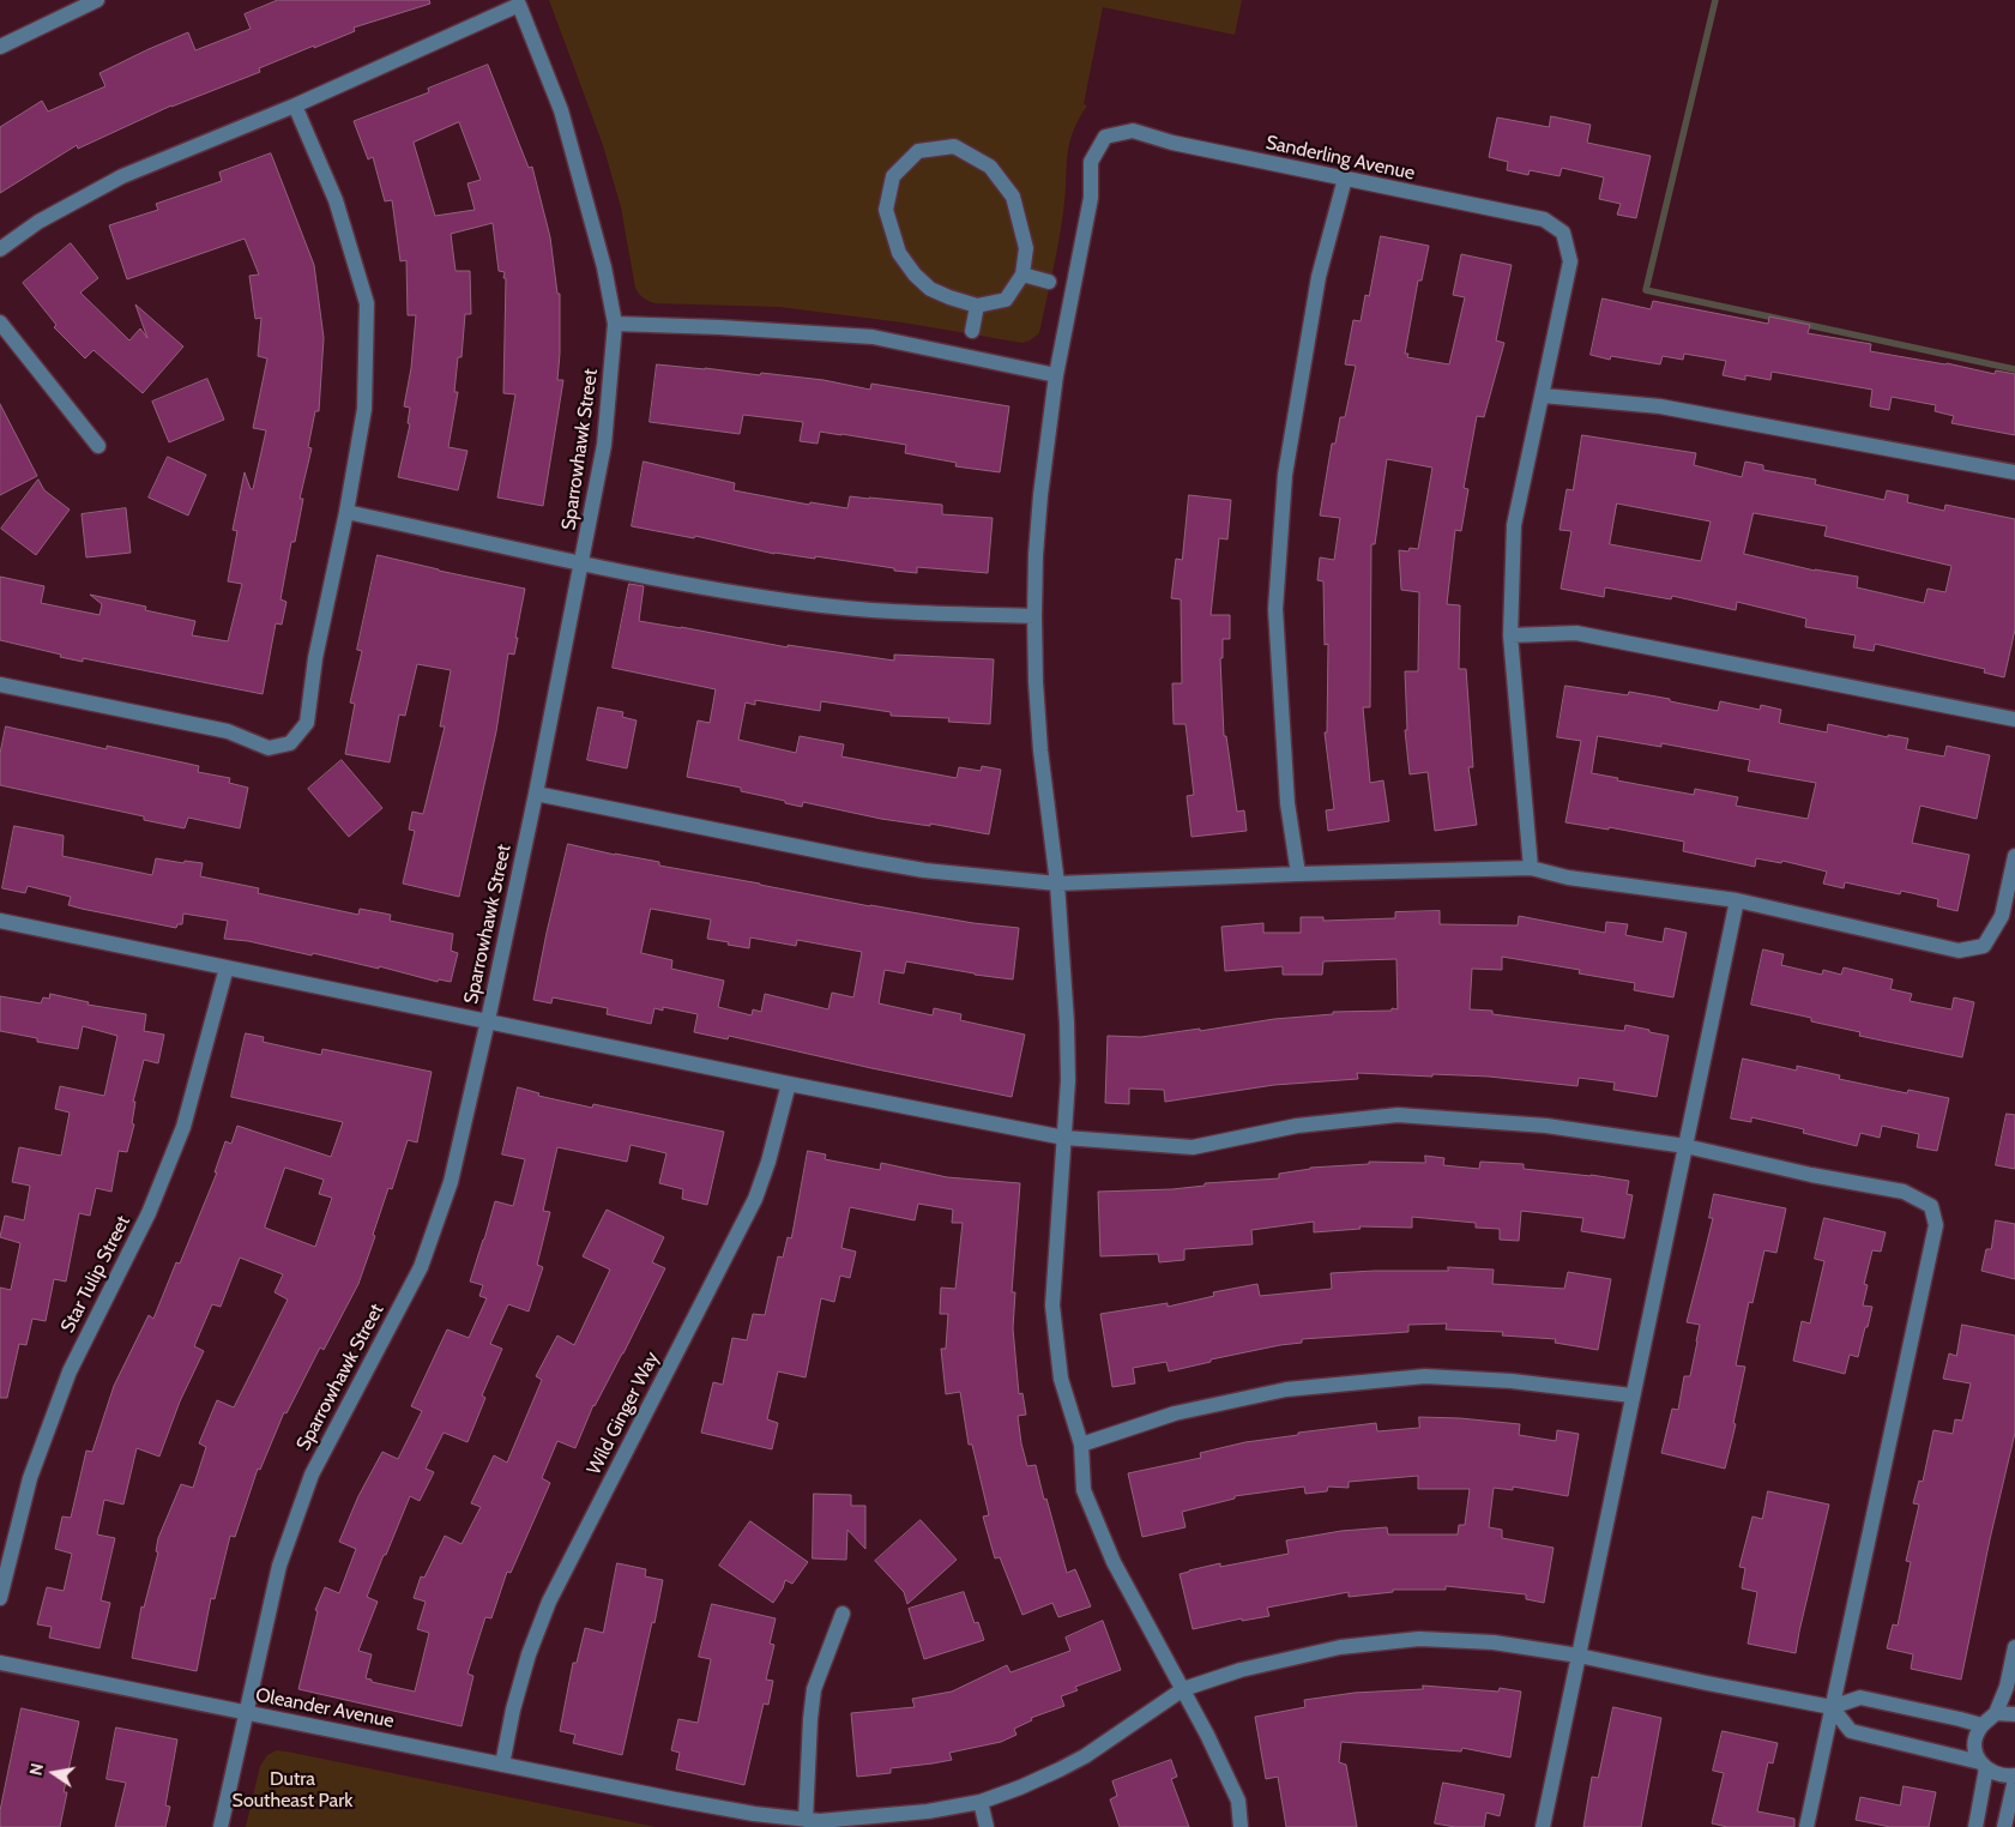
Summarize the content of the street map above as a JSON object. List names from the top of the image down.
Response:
{
  "streets": {
    "street": [
      "Sanderling Avenue",
      "Sparrowhawk Street",
      "Star Tulip Street",
      "Wild Ginger Way",
      "Oleander Avenue"
    ]
  },
  "crossings": [
    ["Sparrowhawk Street", "Oleander Avenue"],
    ["Wild Ginger Way", "Oleander Avenue"]
  ],
  "parks": ["Dutra Southeast Park"],
  "north": "left"
}
